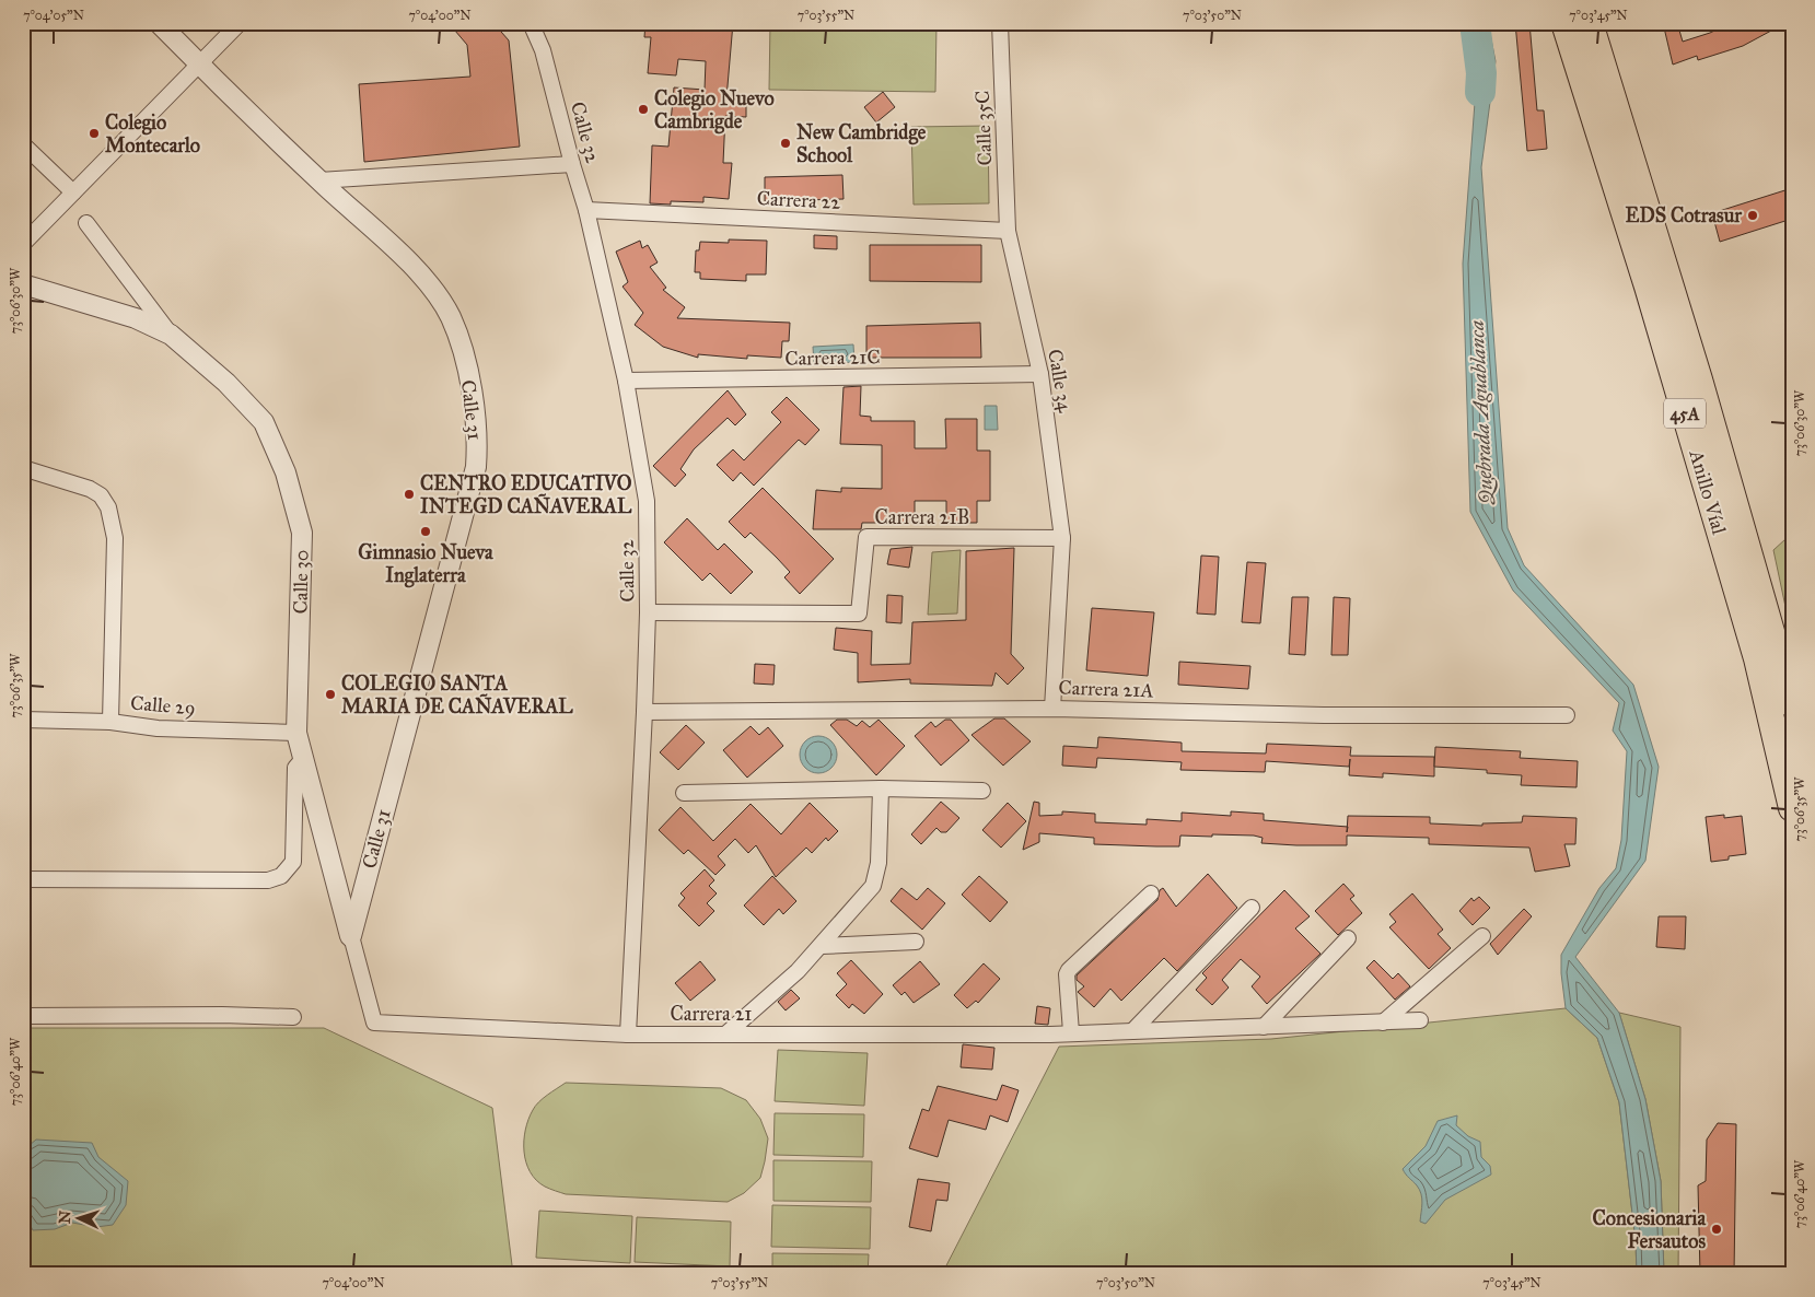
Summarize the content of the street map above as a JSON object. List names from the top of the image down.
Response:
{
  "streets": {
    "highway": ["45A", "Anillo Víal"],
    "street": [
      "Calle 35C",
      "Calle 32",
      "Carrera 22",
      "Carrera 21C",
      "Calle 34",
      "Calle 31",
      "Carrera 21B",
      "Calle 30",
      "Carrera 21A",
      "Calle 29",
      "Carrera 21"
    ]
  },
  "crossings": [
    ["Calle 35C", "Carrera 22"],
    ["Calle 35C", "Calle 34"],
    ["Calle 32", "Carrera 22"],
    ["Calle 32", "Carrera 21C"],
    ["Calle 32", "Carrera 21B"],
    ["Calle 32", "Carrera 21A"],
    ["Calle 32", "Carrera 21"],
    ["Carrera 22", "Calle 34"],
    ["Carrera 21C", "Calle 34"],
    ["Calle 34", "Carrera 21B"],
    ["Calle 31", "Calle 30"],
    ["Calle 30", "Calle 29"],
    ["Calle 30", "Carrera 21"]
  ],
  "water": ["Quebrada Aguablanca"],
  "places": [
    "Colegio Nuevo Cambrigde",
    "Colegio Montecarlo",
    "New Cambridge School",
    "EDS Cotrasur",
    "CENTRO EDUCATIVO INTEGD CAÑAVERAL",
    "Gimnasio Nueva Inglaterra",
    "COLEGIO SANTA MARIA DE CAÑAVERAL",
    "Concesionaria Fersautos"
  ],
  "north": "left",
  "coordinates": [
    "7°04'05\"N",
    "7°04'00\"N",
    "7°03'55\"N",
    "7°03'50\"N",
    "7°03'45\"N",
    "73°06'30\"W",
    "73°06'35\"W",
    "73°06'40\"W"
  ]
}
